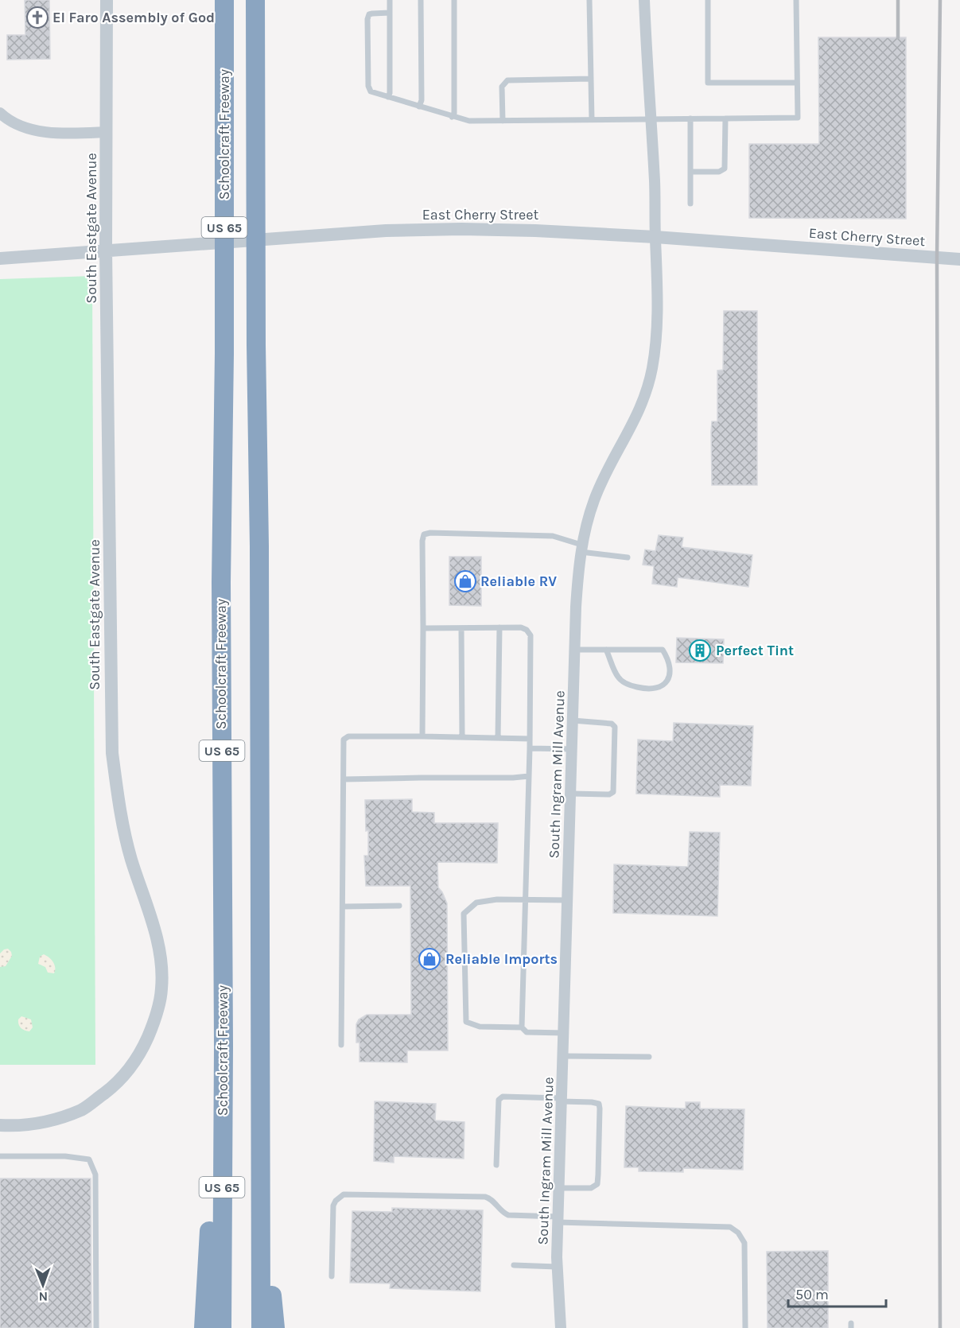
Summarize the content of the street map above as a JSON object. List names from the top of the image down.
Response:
{
  "streets": {
    "highway": ["Schoolcraft Freeway", "US 65"],
    "street": ["East Cherry Street", "South Eastgate Avenue", "South Ingram Mill Avenue"]
  },
  "crossings": [
    ["East Cherry Street", "South Eastgate Avenue"],
    ["East Cherry Street", "South Ingram Mill Avenue"]
  ],
  "places": {
    "church": ["El Faro Assembly of God"],
    "shop": ["Reliable RV", "Reliable Imports"],
    "building": ["Perfect Tint"]
  },
  "scale_bar": "50 m",
  "north": "bottom"
}
